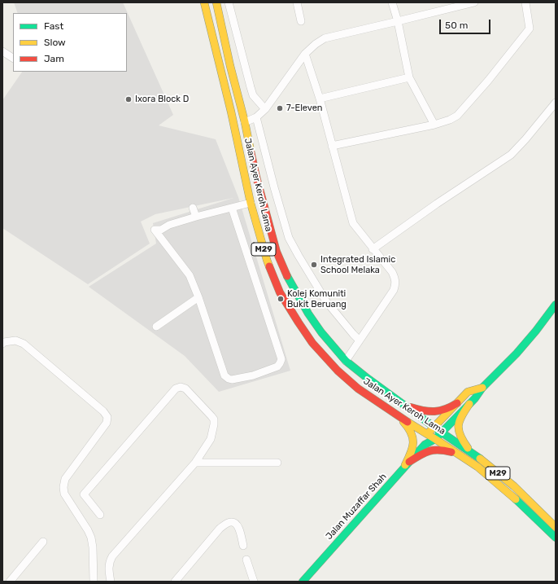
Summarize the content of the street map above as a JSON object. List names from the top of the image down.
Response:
{
  "streets": {
    "main road": ["Jalan Ayer Keroh Lama", "M29", "Jalan Muzaffar Shah"]
  },
  "crossings": [
    ["Jalan Ayer Keroh Lama", "Jalan Muzaffar Shah"]
  ],
  "places": [
    "Ixora Block D",
    "7-Eleven",
    "Integrated Islamic School Melaka",
    "Kolej Komuniti Bukit Beruang"
  ],
  "legend": ["Fast", "Slow", "Jam"],
  "scale_bar": "50 m"
}
